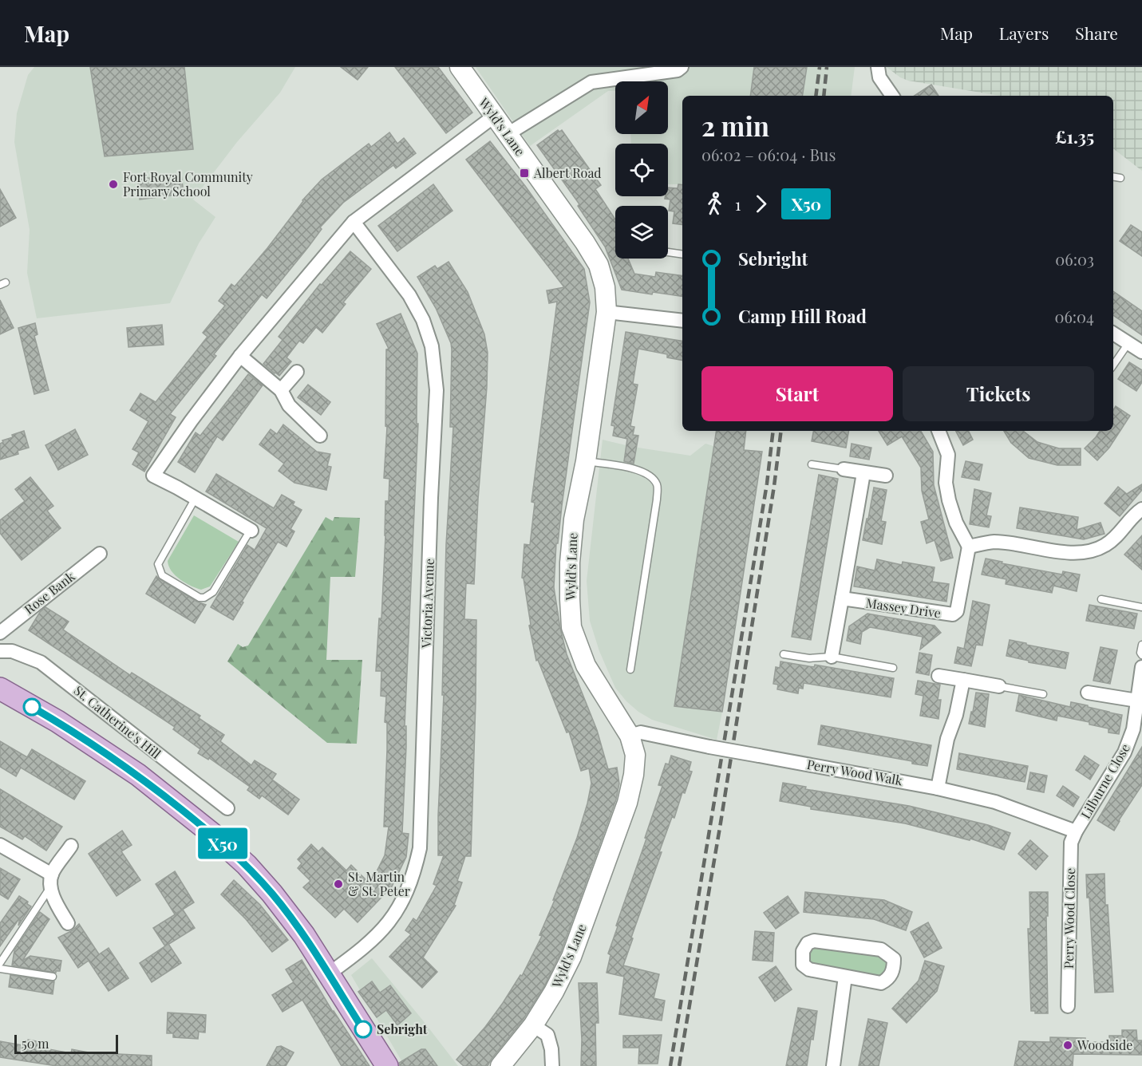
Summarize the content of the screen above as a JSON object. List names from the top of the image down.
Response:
{
  "streets": {
    "main road": ["Wyld's Lane"],
    "street": [
      "Rose Bank",
      "Victoria Avenue",
      "Massey Drive",
      "St. Catherine's Hill",
      "Perry Wood Walk",
      "Lilburne Close",
      "Perry Wood Close"
    ]
  },
  "crossings": [
    ["Wyld's Lane", "Perry Wood Walk"],
    ["Perry Wood Walk", "Lilburne Close"],
    ["Perry Wood Walk", "Perry Wood Close"],
    ["Lilburne Close", "Perry Wood Close"]
  ],
  "places": {
    "transit": ["Albert Road"],
    "other": [
      "Fort Royal Community Primary School",
      "St. Martin & St. Peter",
      "Sebright",
      "Woodside"
    ]
  },
  "lines": ["bus line X50"],
  "scale_bar": "50 m",
  "north": "top right",
  "page": {
    "header": "Map",
    "nav": ["Map", "Layers", "Share"],
    "on_map": "X50",
    "heading": ["2 min", "06:02 – 06:04 · Bus", "£1.35"],
    "legs": ["1", "X50"],
    "list": [
      {
        "name": "Sebright",
        "value": "06:03"
      },
      {
        "name": "Camp Hill Road",
        "value": "06:04"
      }
    ],
    "buttons": ["Start", "Tickets"],
    "scale": "50 m"
  }
}
